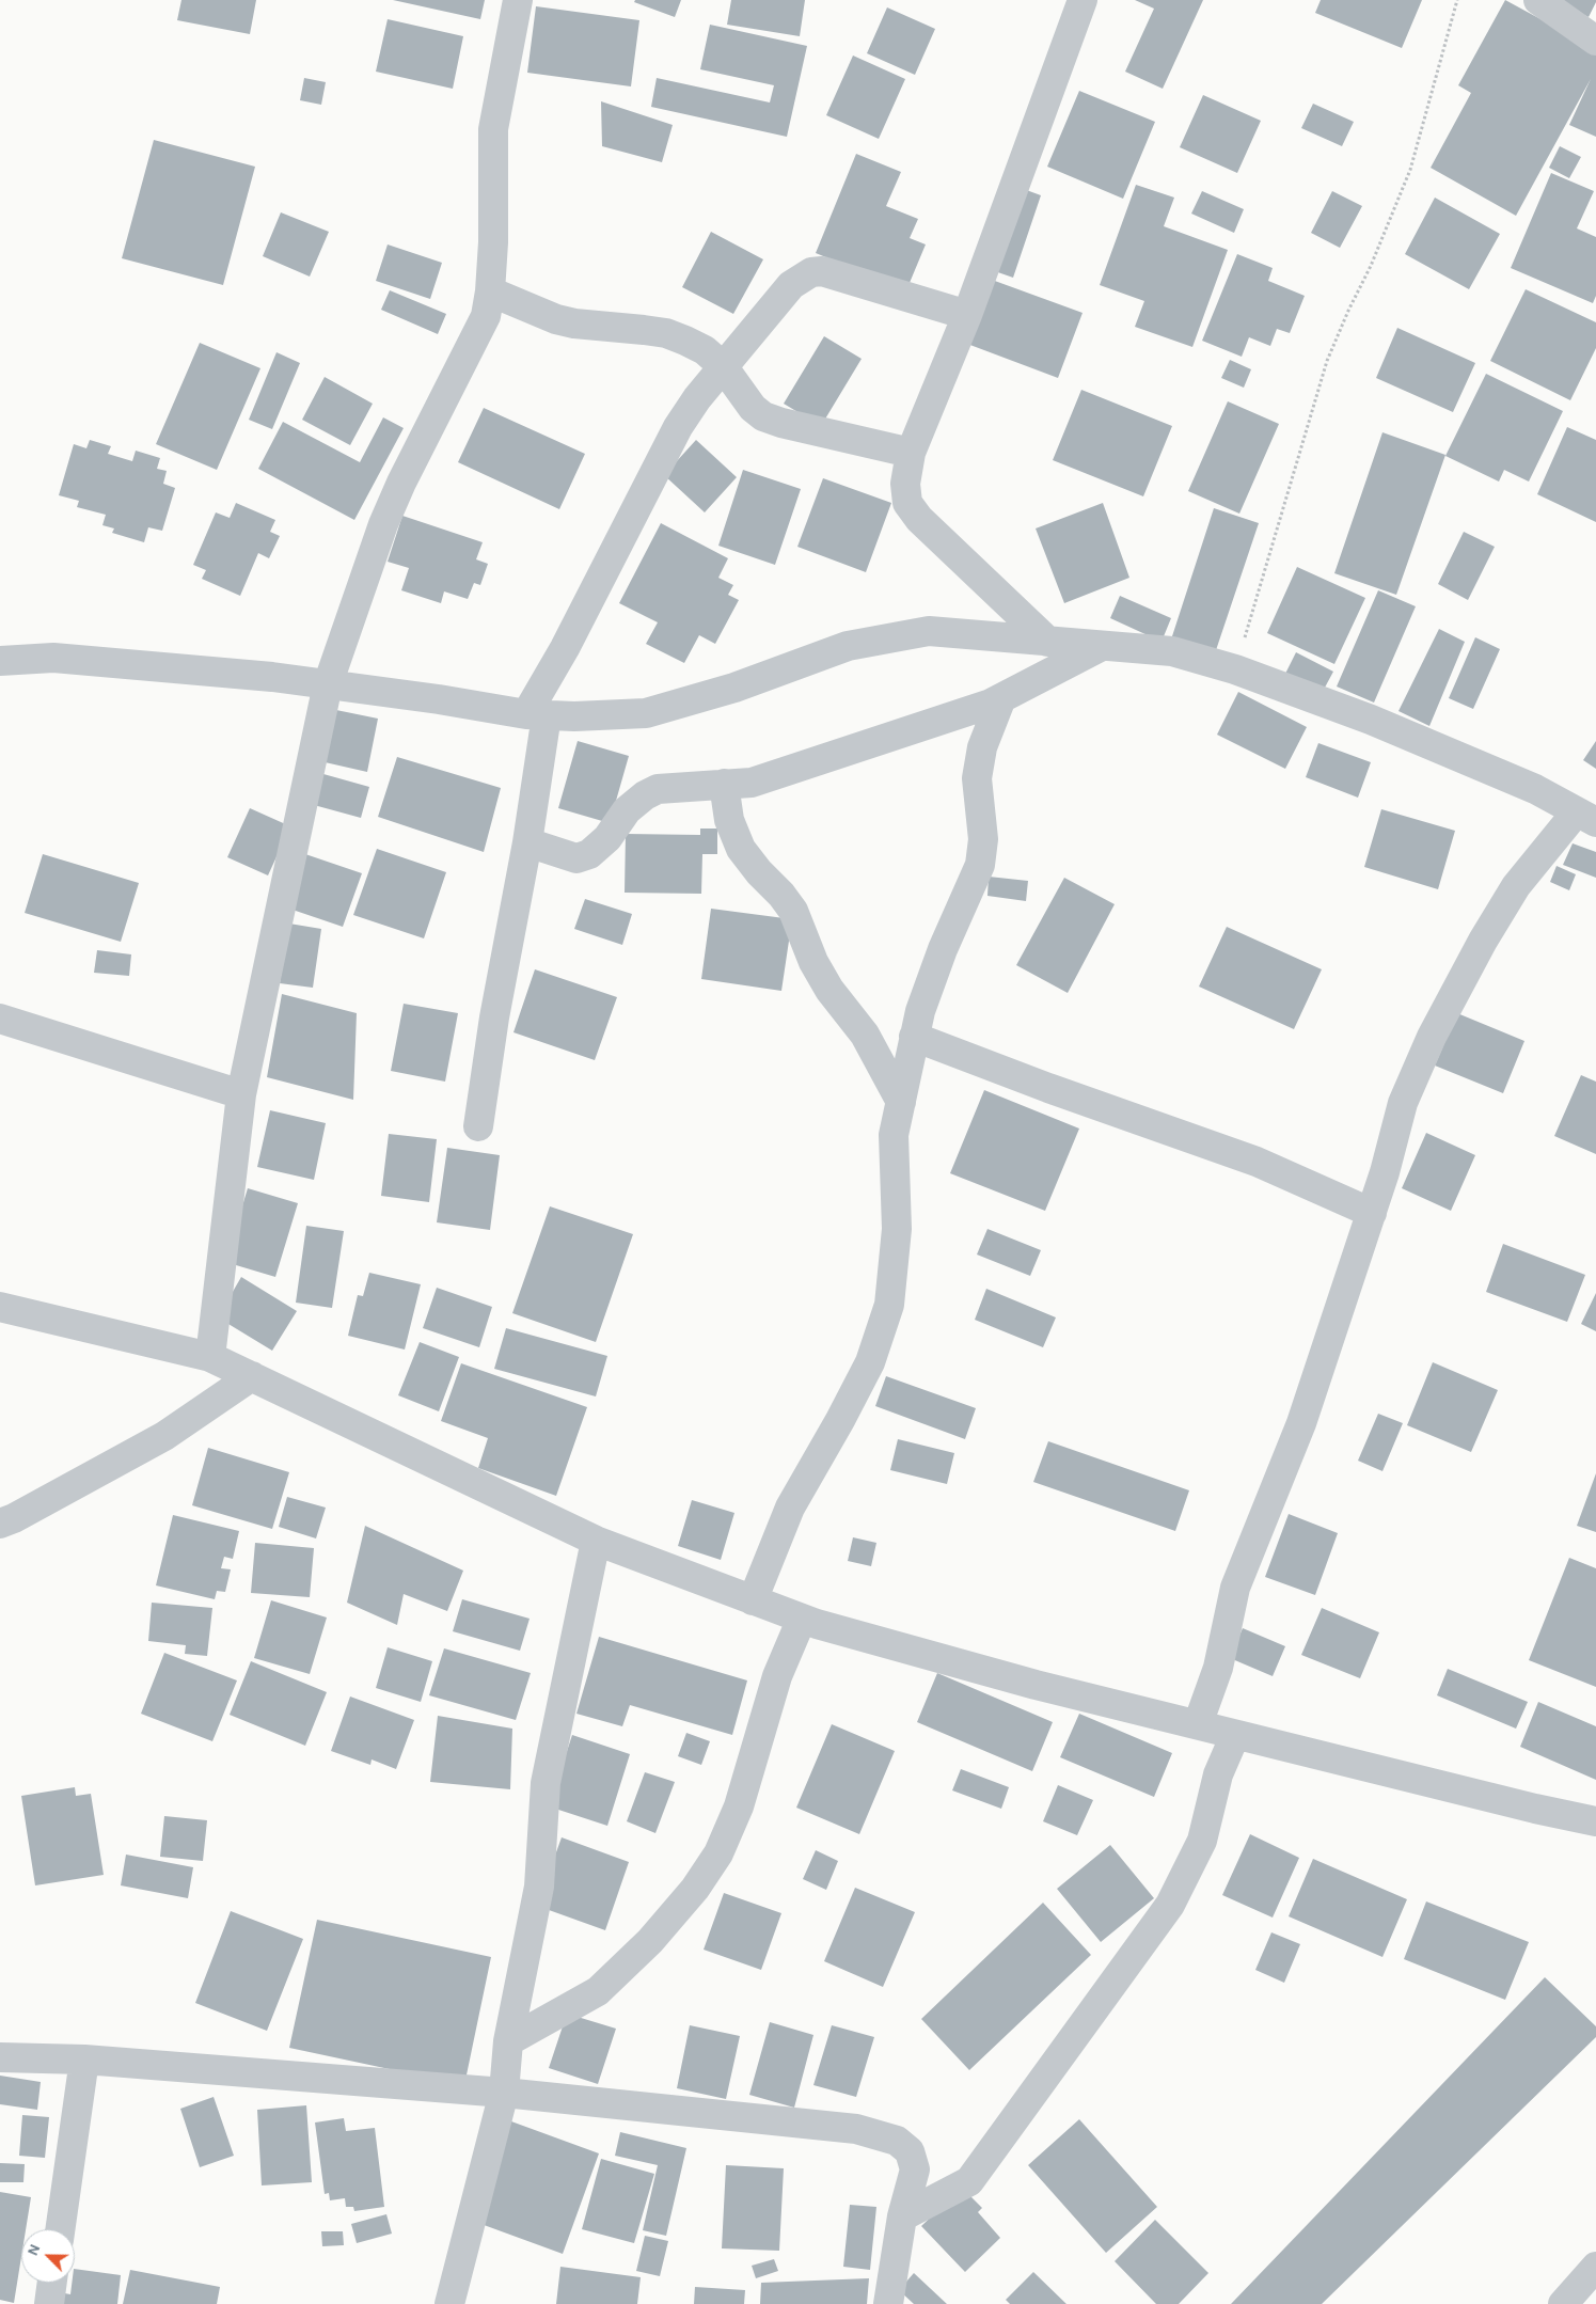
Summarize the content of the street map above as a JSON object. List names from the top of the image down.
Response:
{
  "north": "top left"
}
